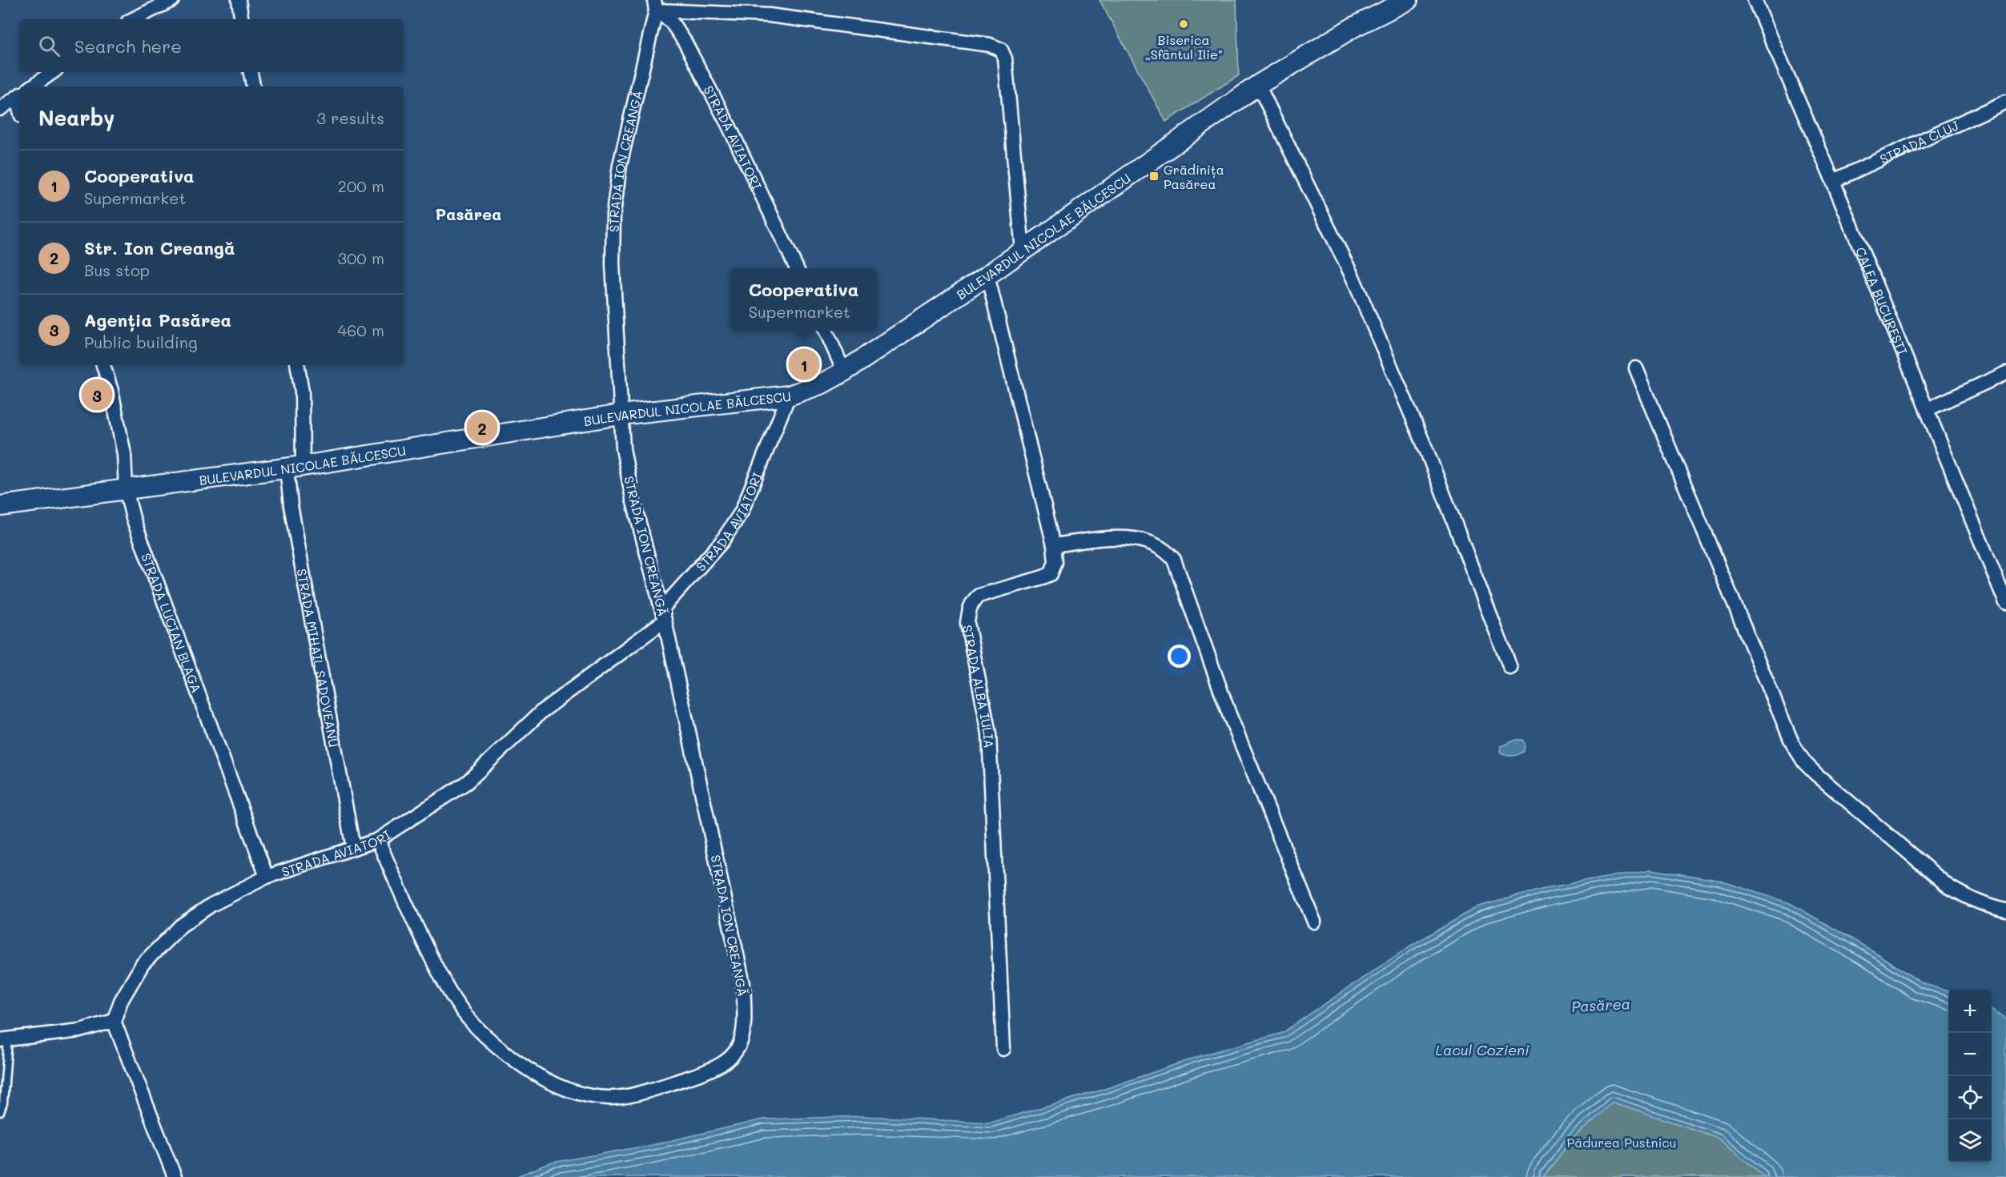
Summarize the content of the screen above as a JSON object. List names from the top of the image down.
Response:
{
  "streets": {
    "main road": ["BULEVARDUL NICOLAE BĂLCESCU"],
    "street": [
      "STRADA AVIATORI",
      "STRADA CLUJ",
      "STRADA ION CREANGĂ",
      "CALEA BUCUREȘTI",
      "STRADA LUCIAN BLAGA",
      "STRADA MIHAIL SADOVEANU",
      "STRADA ALBA IULIA"
    ]
  },
  "crossings": [
    ["STRADA AVIATORI", "STRADA ION CREANGĂ"],
    ["STRADA AVIATORI", "BULEVARDUL NICOLAE BĂLCESCU"],
    ["STRADA AVIATORI", "STRADA LUCIAN BLAGA"],
    ["STRADA AVIATORI", "STRADA MIHAIL SADOVEANU"],
    ["STRADA CLUJ", "CALEA BUCUREȘTI"],
    ["STRADA ION CREANGĂ", "BULEVARDUL NICOLAE BĂLCESCU"],
    ["BULEVARDUL NICOLAE BĂLCESCU", "STRADA LUCIAN BLAGA"],
    ["BULEVARDUL NICOLAE BĂLCESCU", "STRADA MIHAIL SADOVEANU"],
    ["BULEVARDUL NICOLAE BĂLCESCU", "STRADA ALBA IULIA"]
  ],
  "districts": ["Pasărea"],
  "water": ["Pasărea", "Lacul Cozieni"],
  "parks": ["Pădurea Pustnicu"],
  "places": {
    "other": ["Biserica „Sfântul Ilie\""],
    "transit": ["Grădinița Pasărea"]
  },
  "page": {
    "search": "Search here",
    "heading": ["Nearby", "3 results"],
    "list": [
      {
        "mark": "1",
        "name": "Cooperativa",
        "note": "Supermarket",
        "value": "200 m"
      },
      {
        "mark": "2",
        "name": "Str. Ion Creangă",
        "note": "Bus stop",
        "value": "300 m"
      },
      {
        "mark": "3",
        "name": "Agenția Pasărea",
        "note": "Public building",
        "value": "460 m"
      }
    ],
    "popup": ["Cooperativa", "Supermarket"],
    "pins": ["1", "3", "2"],
    "map_buttons": ["+", "−"]
  }
}
